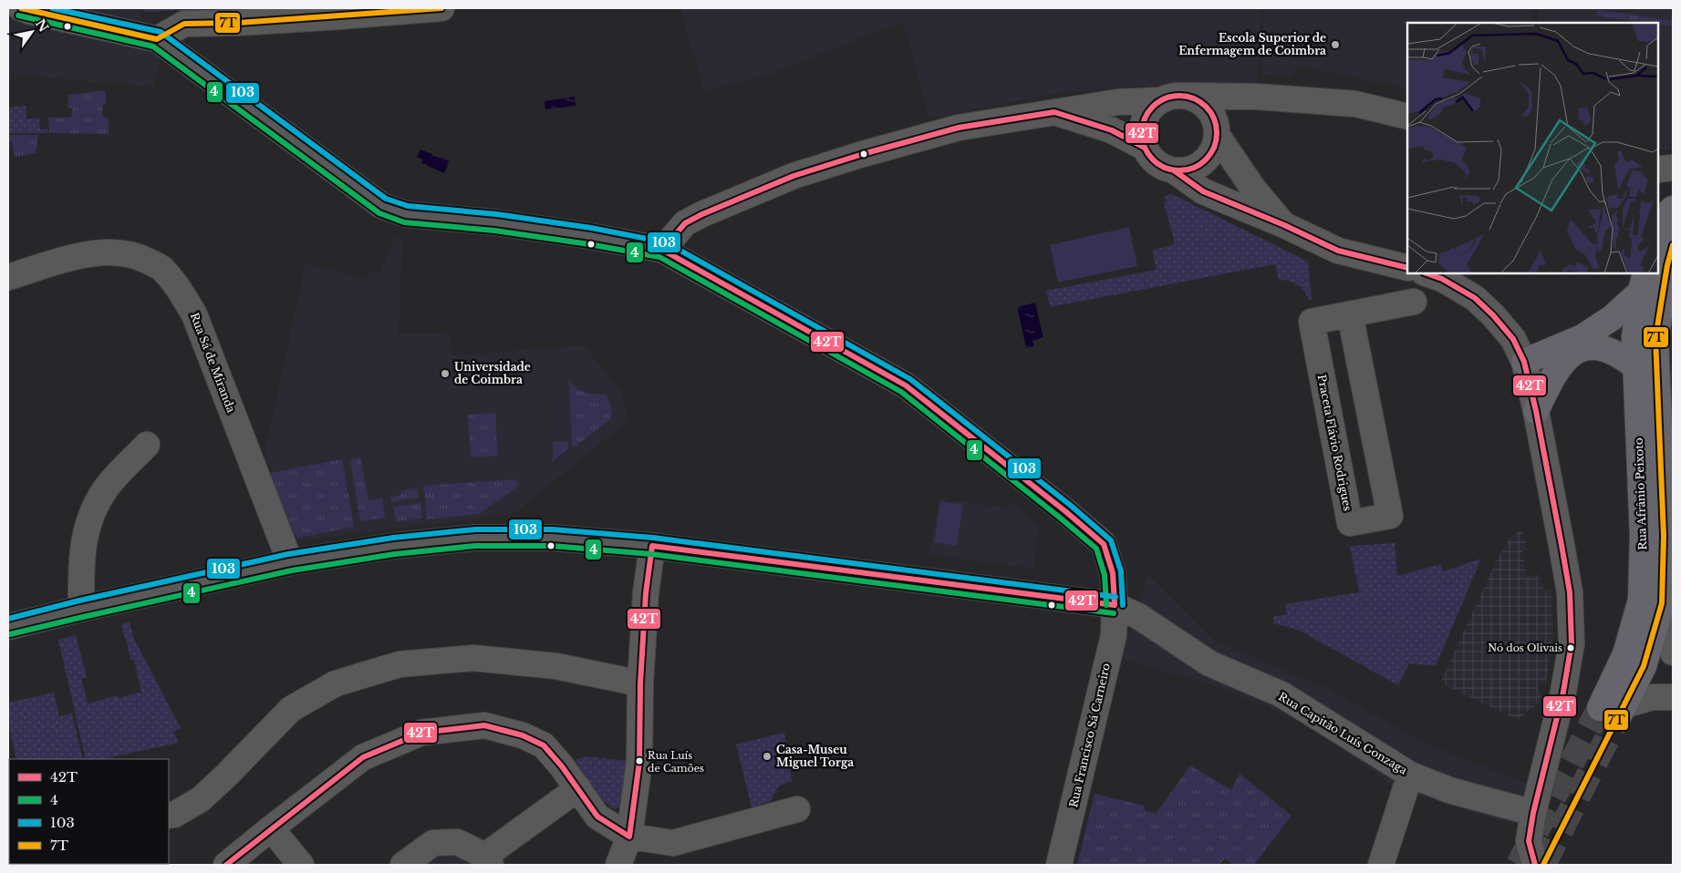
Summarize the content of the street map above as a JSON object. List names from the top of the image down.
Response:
{
  "streets": {
    "main road": ["Rua Afrânio Peixoto"],
    "street": [
      "Rua Sá de Miranda",
      "Praceta Flávio Rodrigues",
      "Rua Capitão Luís Gonzaga",
      "Rua Francisco Sá Carneiro"
    ]
  },
  "crossings": [
    ["Rua Sá de Miranda", "Rua Capitão Luís Gonzaga"],
    ["Rua Capitão Luís Gonzaga", "Rua Francisco Sá Carneiro"]
  ],
  "places": [
    "Escola Superior de Enfermagem de Coimbra",
    "Universidade de Coimbra",
    "Nó dos Olivais",
    "Casa-Museu Miguel Torga",
    "Rua Luís de Camões"
  ],
  "lines": [
    "transit line 103",
    "transit line 7T",
    "transit line 4",
    "transit line 42T"
  ],
  "legend": [
    "42T",
    "4",
    "103",
    "7T"
  ],
  "north": "top right"
}
